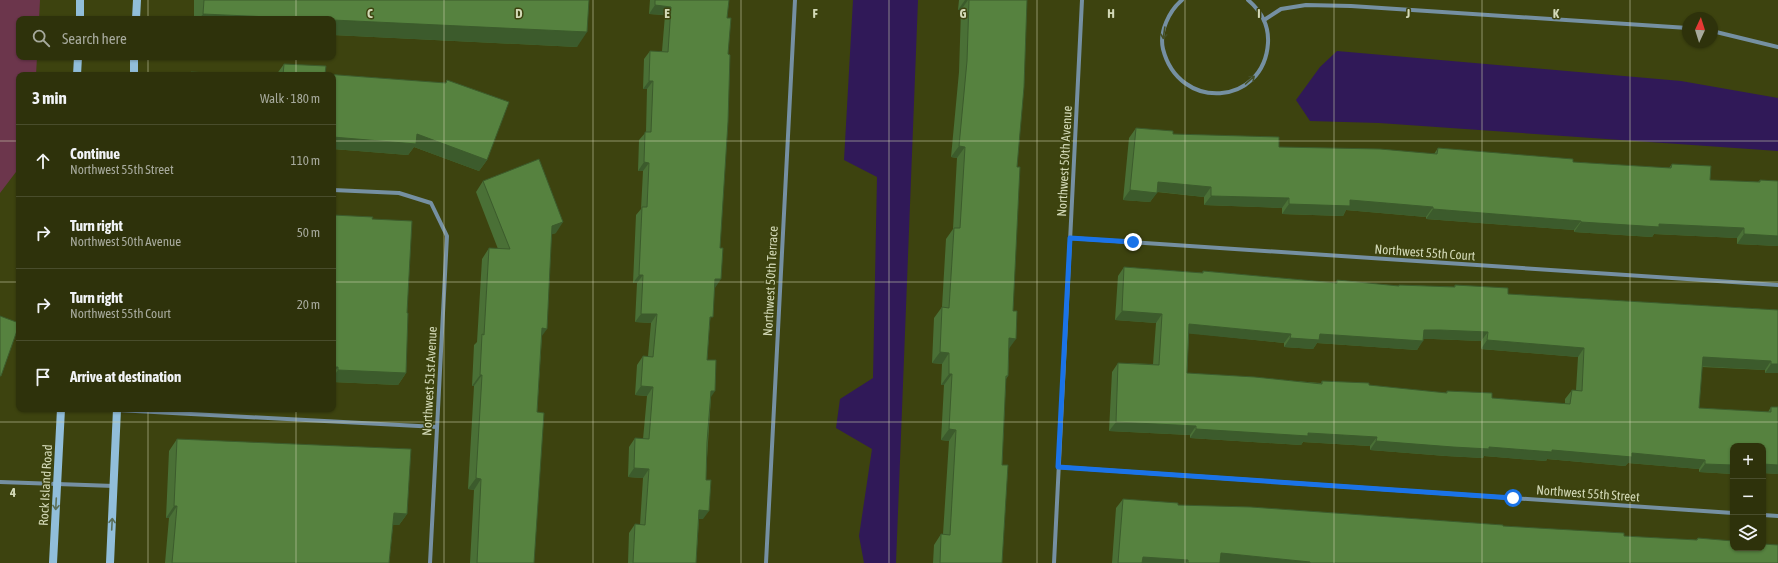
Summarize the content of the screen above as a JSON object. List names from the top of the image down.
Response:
{
  "streets": {
    "main road": ["Rock Island Road"],
    "street": [
      "Northwest 50th Avenue",
      "Northwest 55th Court",
      "Northwest 50th Terrace",
      "Northwest 51st Avenue",
      "Northwest 55th Street"
    ]
  },
  "crossings": [
    ["Northwest 50th Avenue", "Northwest 55th Court"],
    ["Northwest 50th Avenue", "Northwest 55th Street"]
  ],
  "north": "top",
  "page": {
    "search": "Search here",
    "heading": ["3 min", "Walk · 180 m"],
    "list": [
      ["Continue", "Northwest 55th Street", "110 m"],
      ["Turn right", "Northwest 50th Avenue", "50 m"],
      ["Turn right", "Northwest 55th Court", "20 m"],
      "Arrive at destination"
    ],
    "map_buttons": ["+", "−"]
  },
  "grid": {
    "columns": [
      "C",
      "D",
      "E",
      "F",
      "G",
      "H",
      "I",
      "J",
      "K"
    ],
    "rows": ["4"]
  }
}
